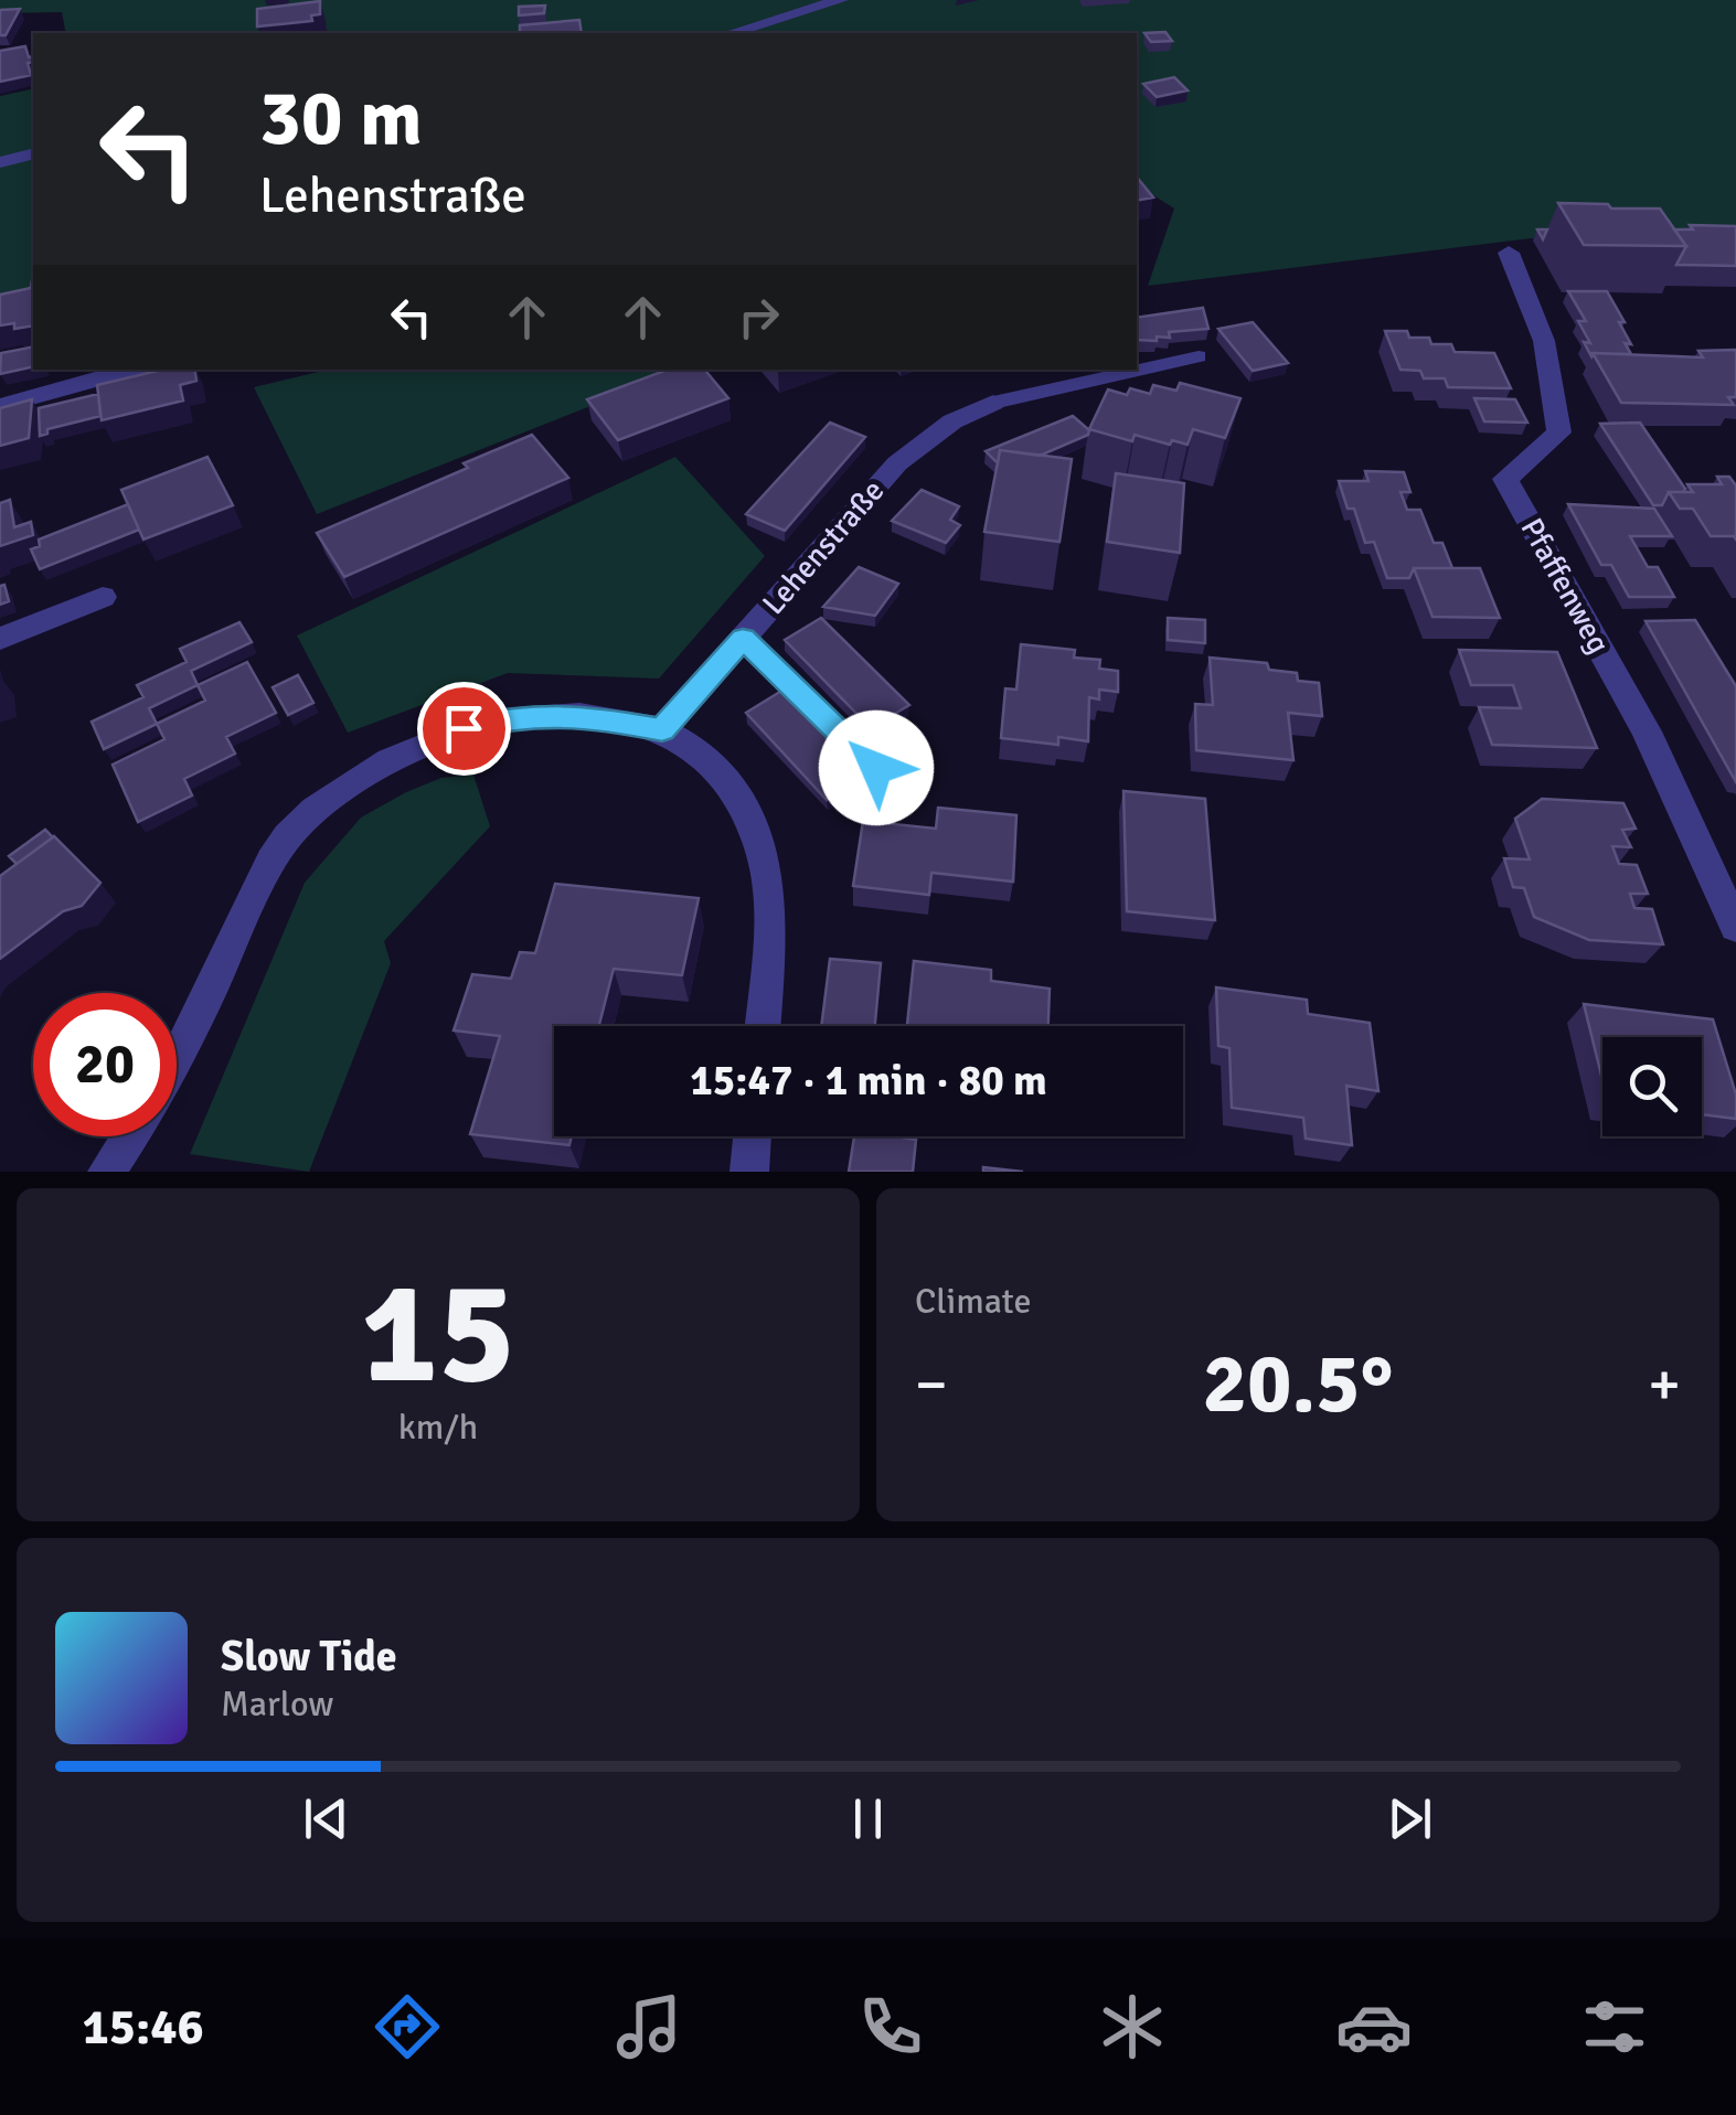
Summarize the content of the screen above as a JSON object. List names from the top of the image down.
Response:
{
  "streets": {
    "street": ["Lehenstraße", "Pfaffenweg"]
  },
  "page": {
    "turn": ["30 m", "Lehenstraße"],
    "limit": "20",
    "trip": "15:47 · 1 min · 80 m",
    "tile": [
      ["15", "km/h"],
      "Climate"
    ],
    "heat": ["−", "20.5°", "+"],
    "song": ["Slow Tide", "Marlow"],
    "tabs": "15:46"
  }
}
